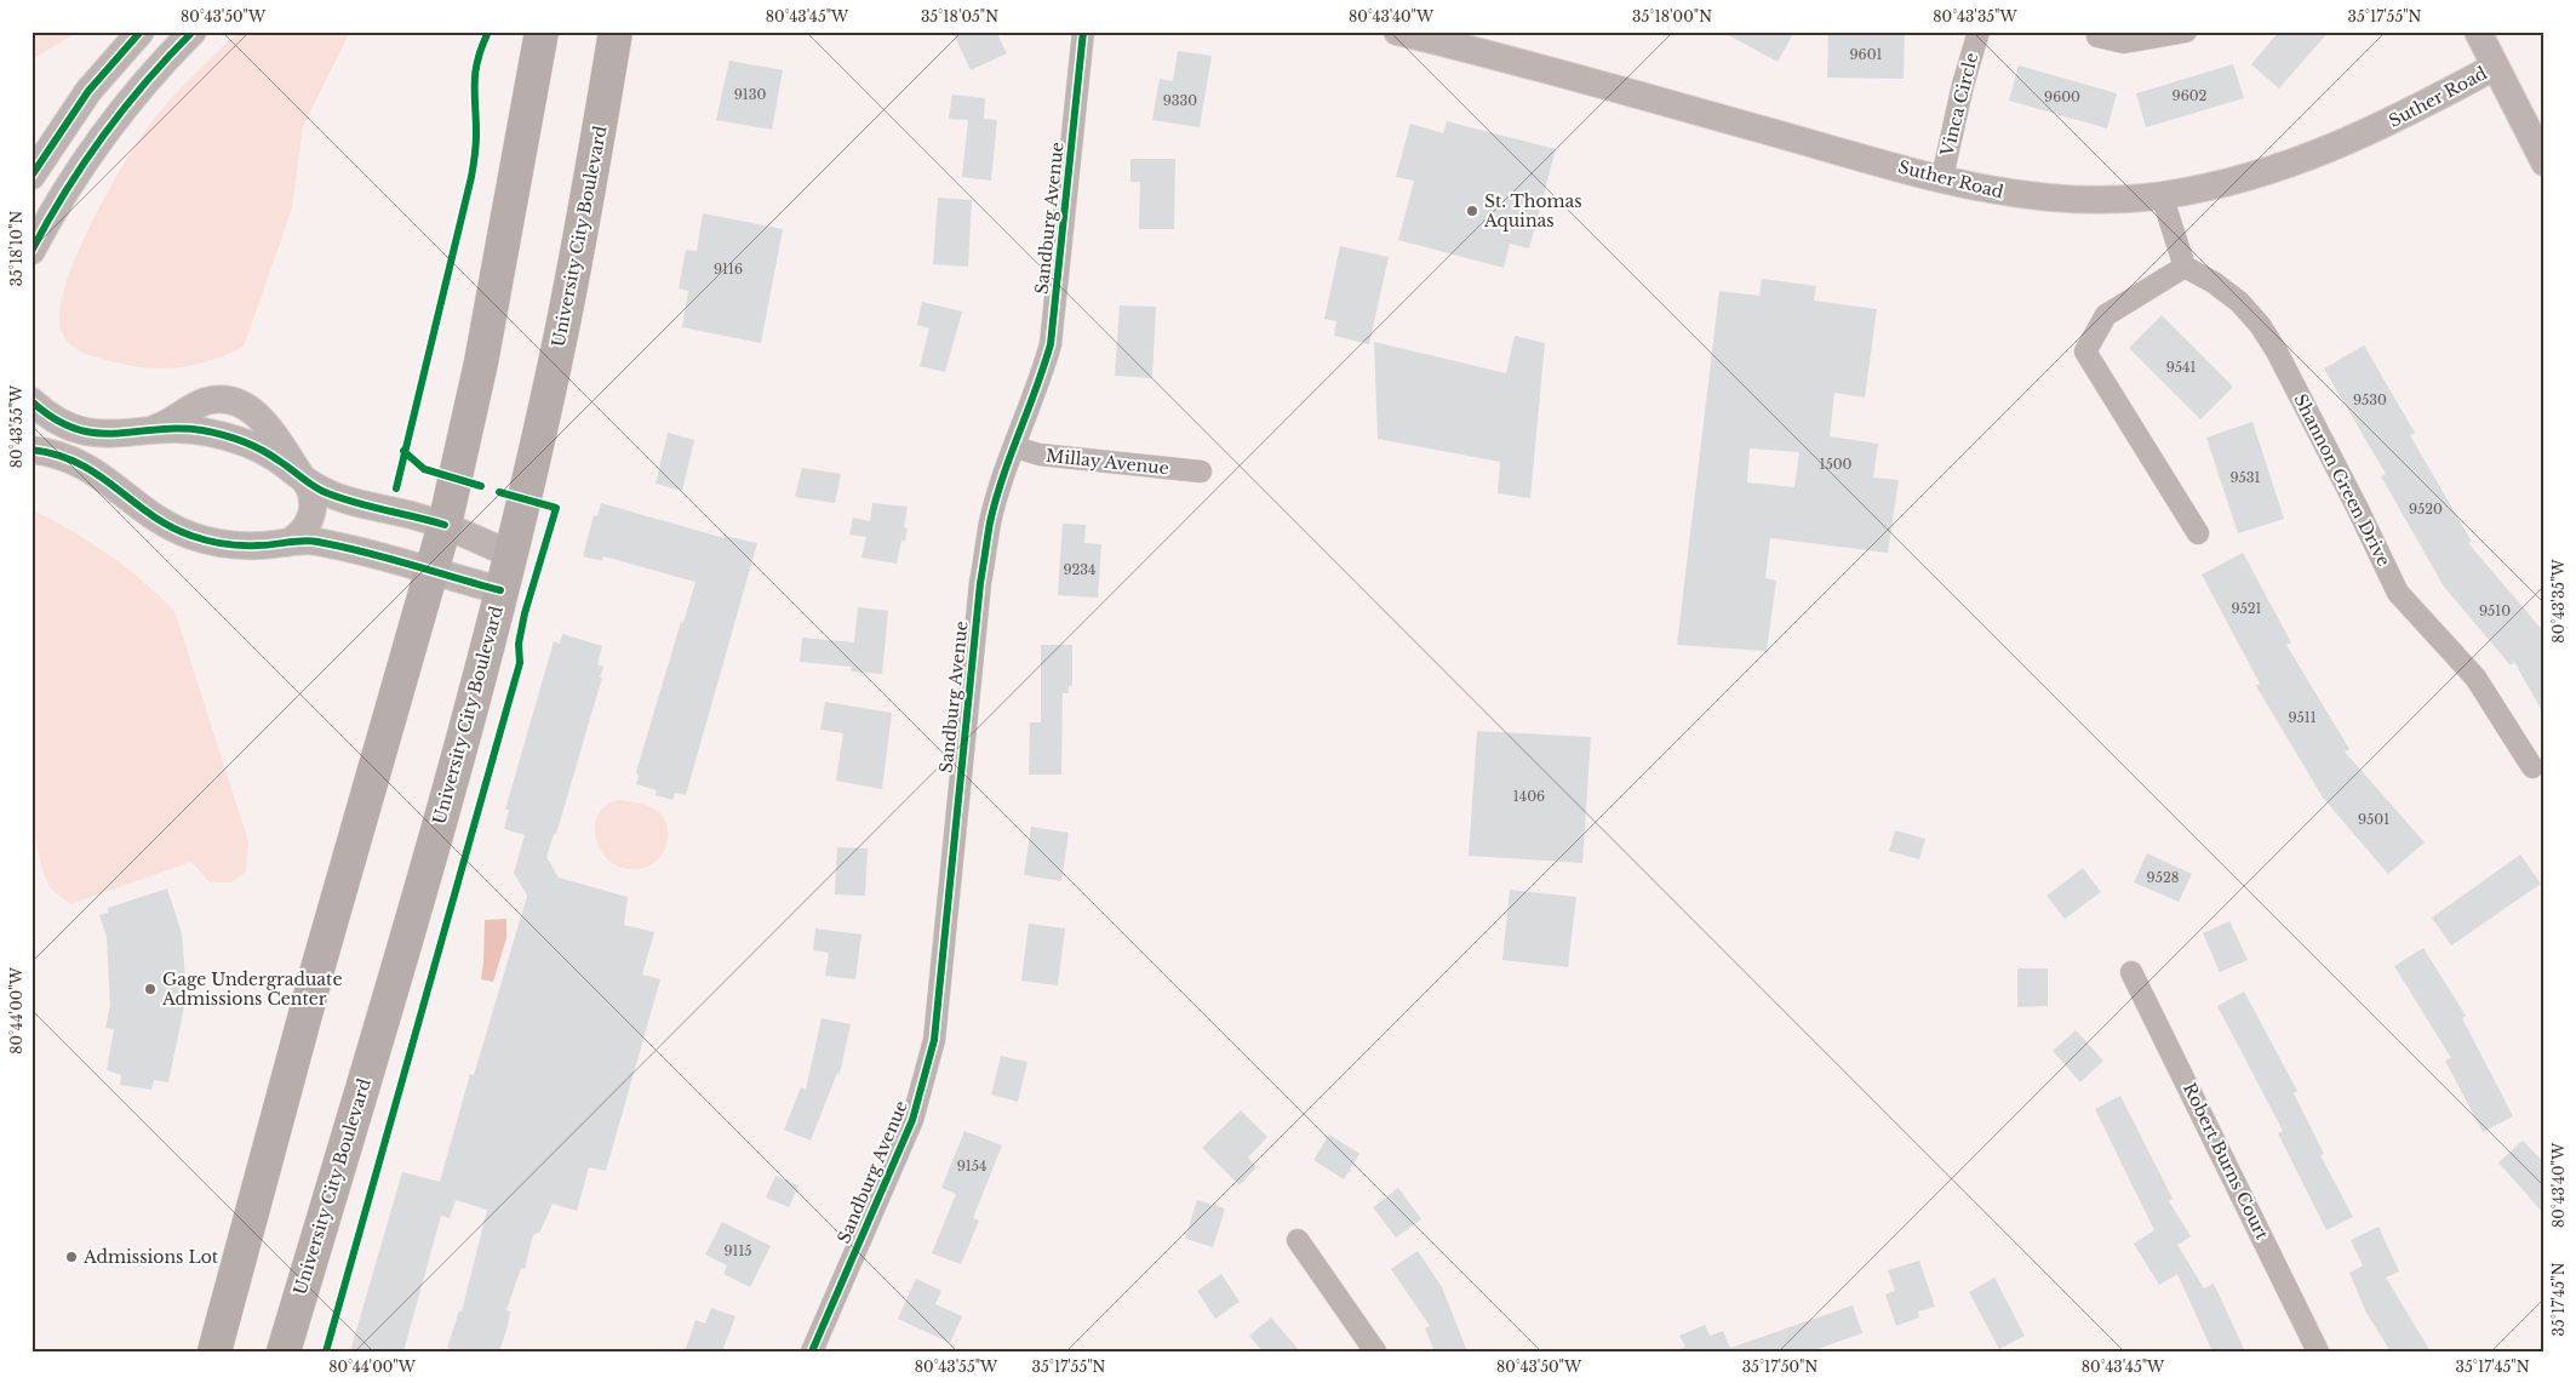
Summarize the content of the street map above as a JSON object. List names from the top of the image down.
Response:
{
  "streets": {
    "main road": ["University City Boulevard"],
    "street": [
      "Suther Road",
      "Vinca Circle",
      "Sandburg Avenue",
      "Millay Avenue",
      "Shannon Green Drive",
      "Robert Burns Court"
    ]
  },
  "crossings": [
    ["Suther Road", "Vinca Circle"],
    ["Sandburg Avenue", "Millay Avenue"]
  ],
  "places": ["St. Thomas Aquinas", "Gage Undergraduate Admissions Center", "Admissions Lot"],
  "house_numbers": [
    "9601",
    "9130",
    "9602",
    "9600",
    "9330",
    "9116",
    "9541",
    "9530",
    "1500",
    "9531",
    "9520",
    "9234",
    "9521",
    "9510",
    "9511",
    "1406",
    "9501",
    "9528",
    "9154",
    "9115"
  ],
  "coordinates": [
    "80°43'50\"W",
    "80°43'45\"W",
    "35°18'05\"N",
    "80°43'40\"W",
    "35°18'00\"N",
    "80°43'35\"W",
    "35°17'55\"N",
    "35°18'10\"N",
    "80°43'55\"W",
    "80°44'00\"W",
    "35°17'45\"N",
    "35°17'50\"N"
  ]
}
